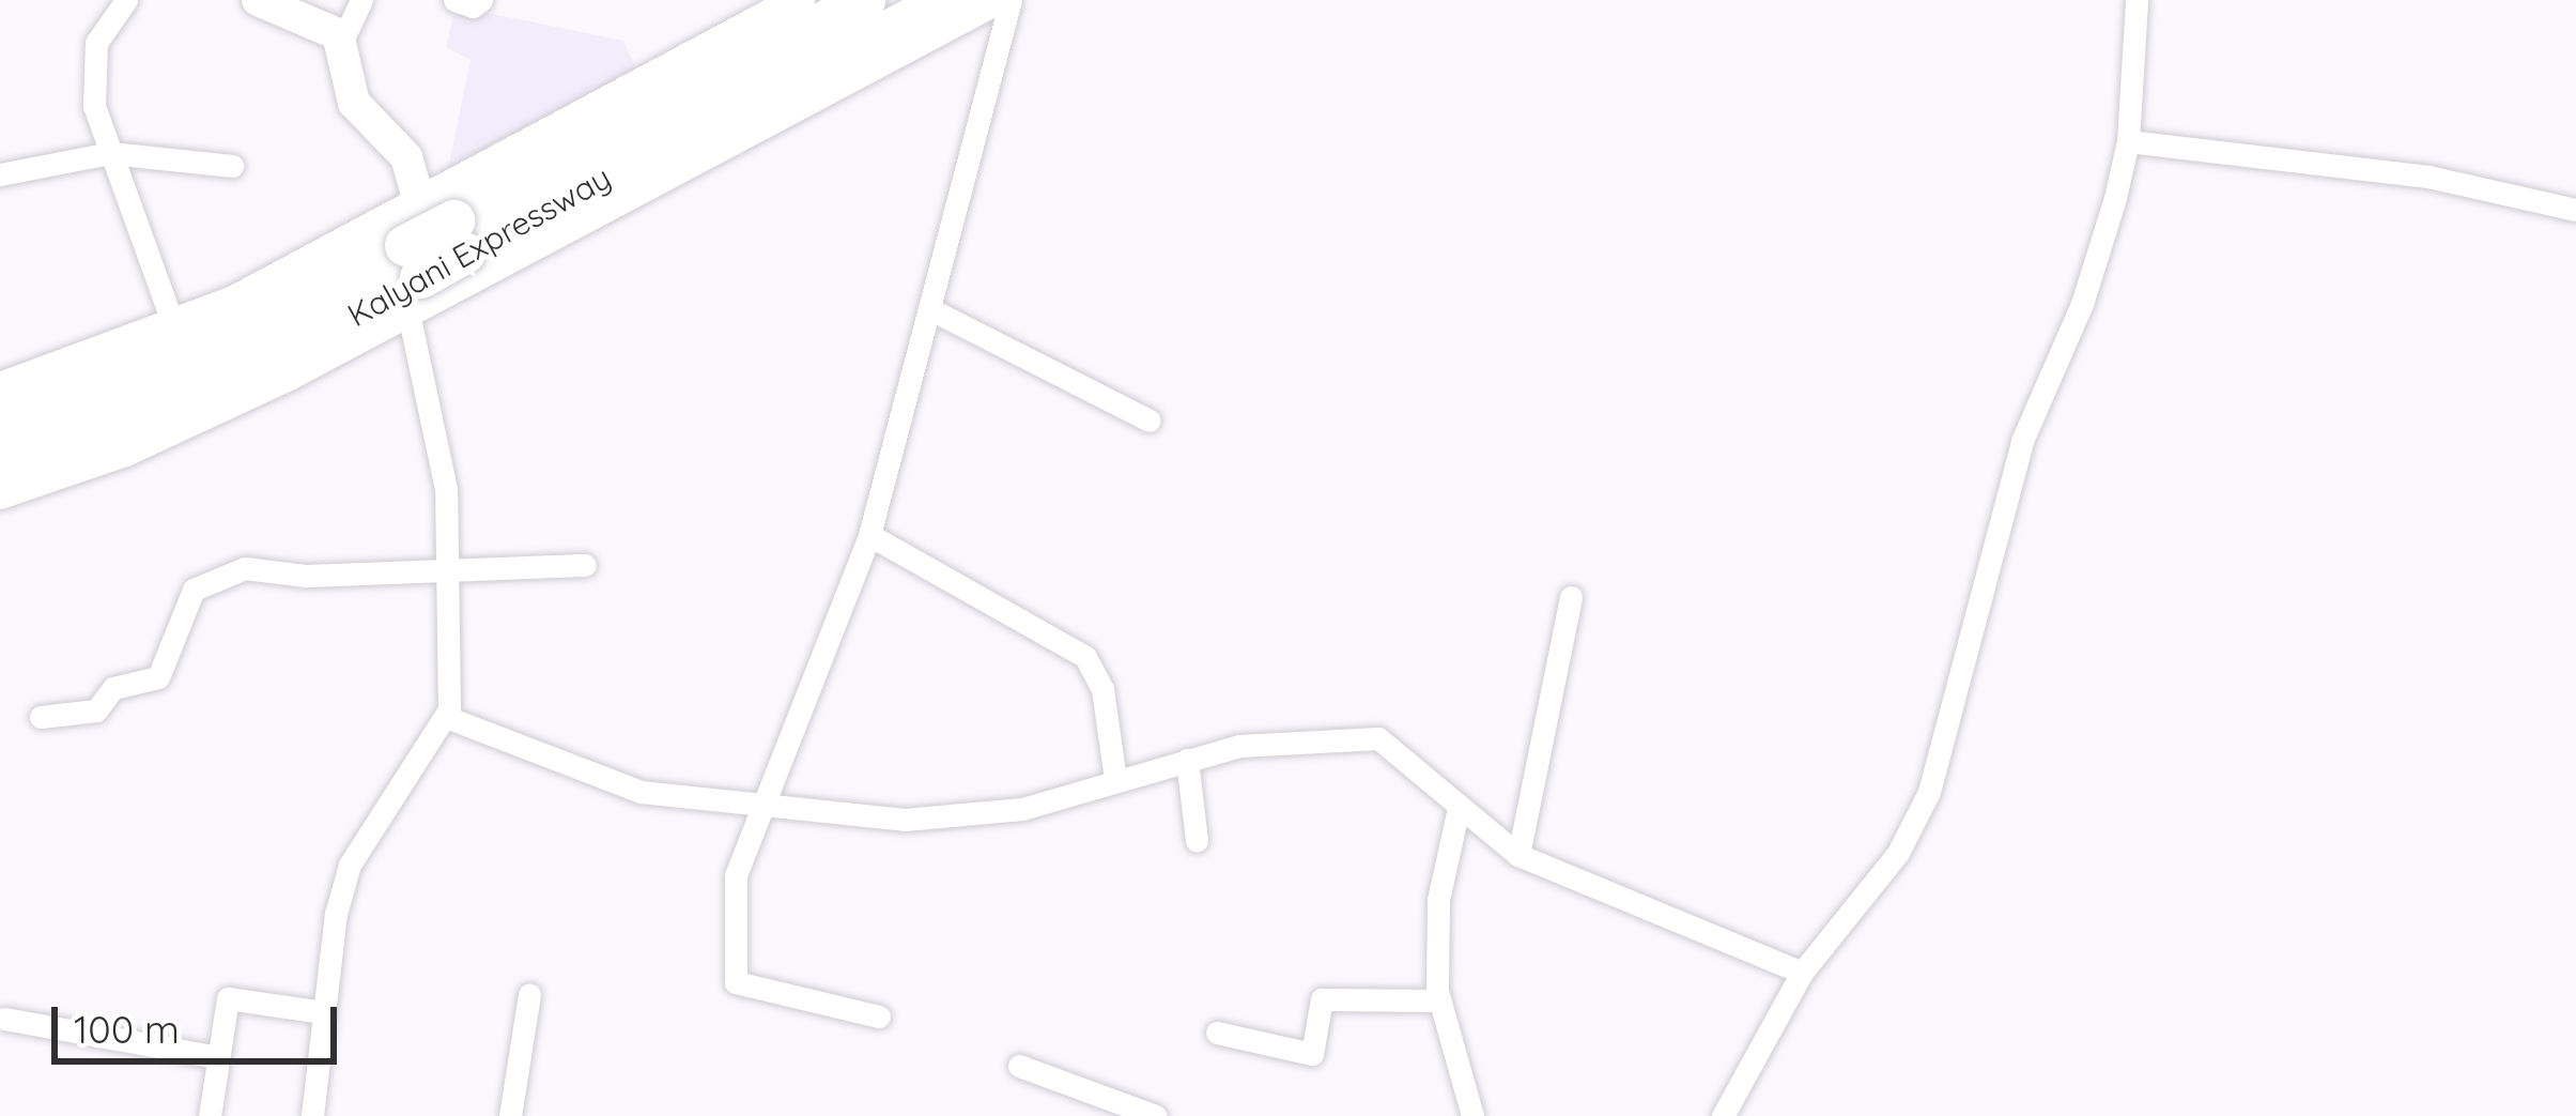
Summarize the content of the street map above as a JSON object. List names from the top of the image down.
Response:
{
  "streets": {
    "highway": ["Kalyani Expressway"]
  },
  "scale_bar": "100 m"
}
